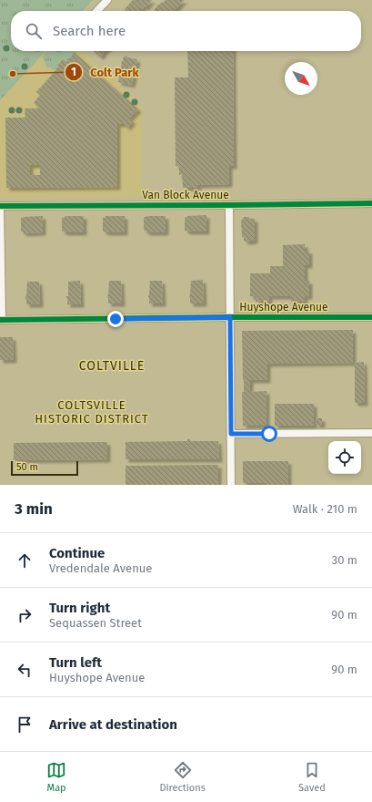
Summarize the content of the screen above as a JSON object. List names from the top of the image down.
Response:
{
  "streets": {
    "street": ["Van Block Avenue", "Huyshope Avenue"]
  },
  "districts": ["COLTVILLE", "COLTSVILLE HISTORIC DISTRICT"],
  "places": ["Colt Park"],
  "scale_bar": "50 m",
  "north": "bottom right",
  "page": {
    "search": "Search here",
    "scale": "50 m",
    "heading": ["3 min", "Walk · 210 m"],
    "list": [
      ["Continue", "Vredendale Avenue", "30 m"],
      ["Turn right", "Sequassen Street", "90 m"],
      ["Turn left", "Huyshope Avenue", "90 m"],
      "Arrive at destination"
    ],
    "nav": ["Map", "Directions", "Saved"]
  }
}
